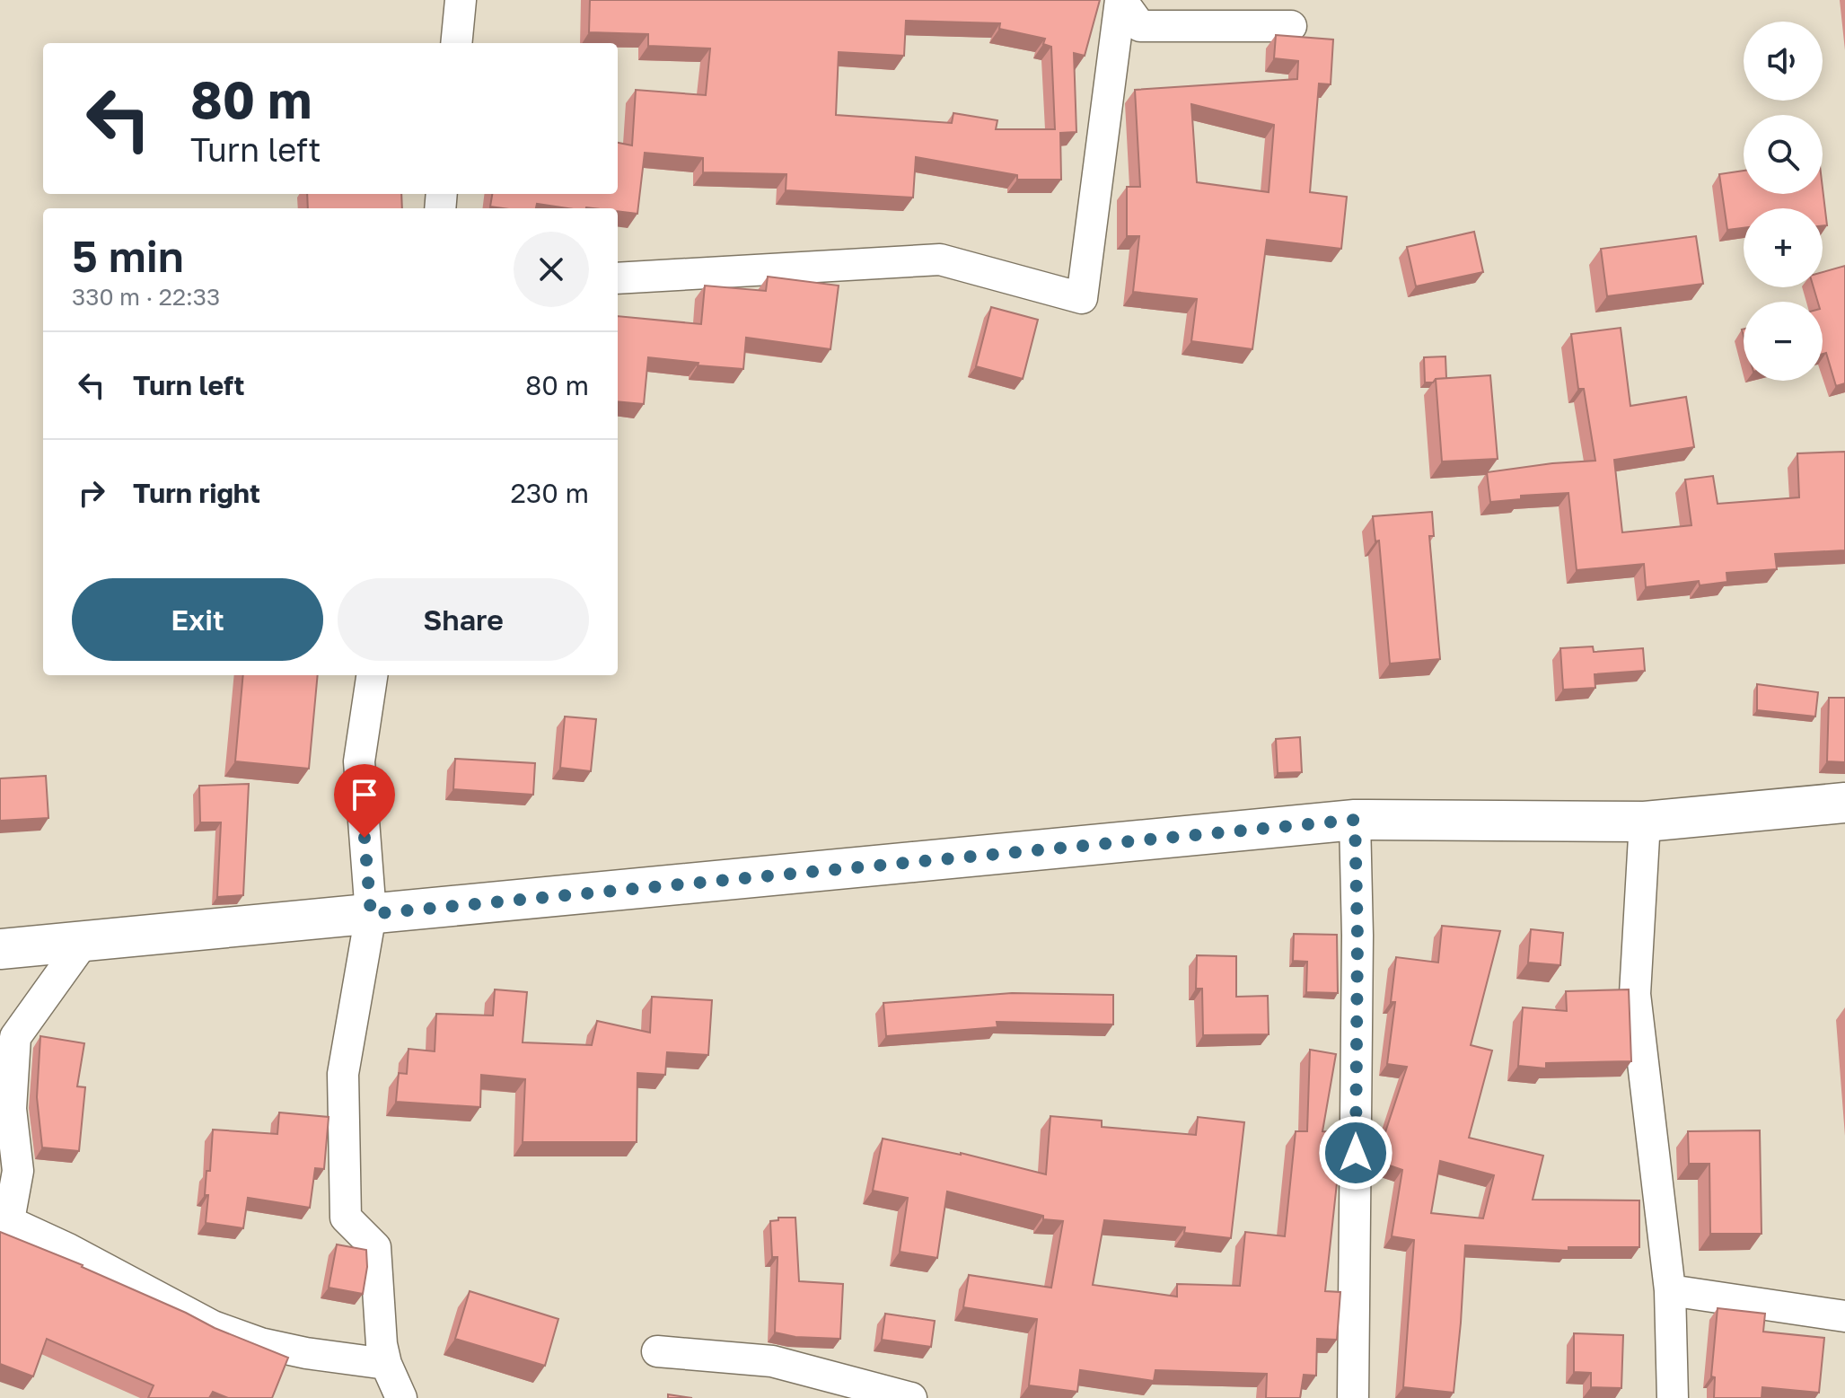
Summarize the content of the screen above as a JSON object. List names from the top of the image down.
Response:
{
  "page": {
    "map_buttons": ["+", "−"],
    "turn": ["80 m", "Turn left"],
    "heading": ["5 min", "330 m · 22:33"],
    "list": [
      {
        "name": "Turn left",
        "value": "80 m"
      },
      {
        "name": "Turn right",
        "value": "230 m"
      }
    ],
    "buttons": ["Exit", "Share"]
  }
}
